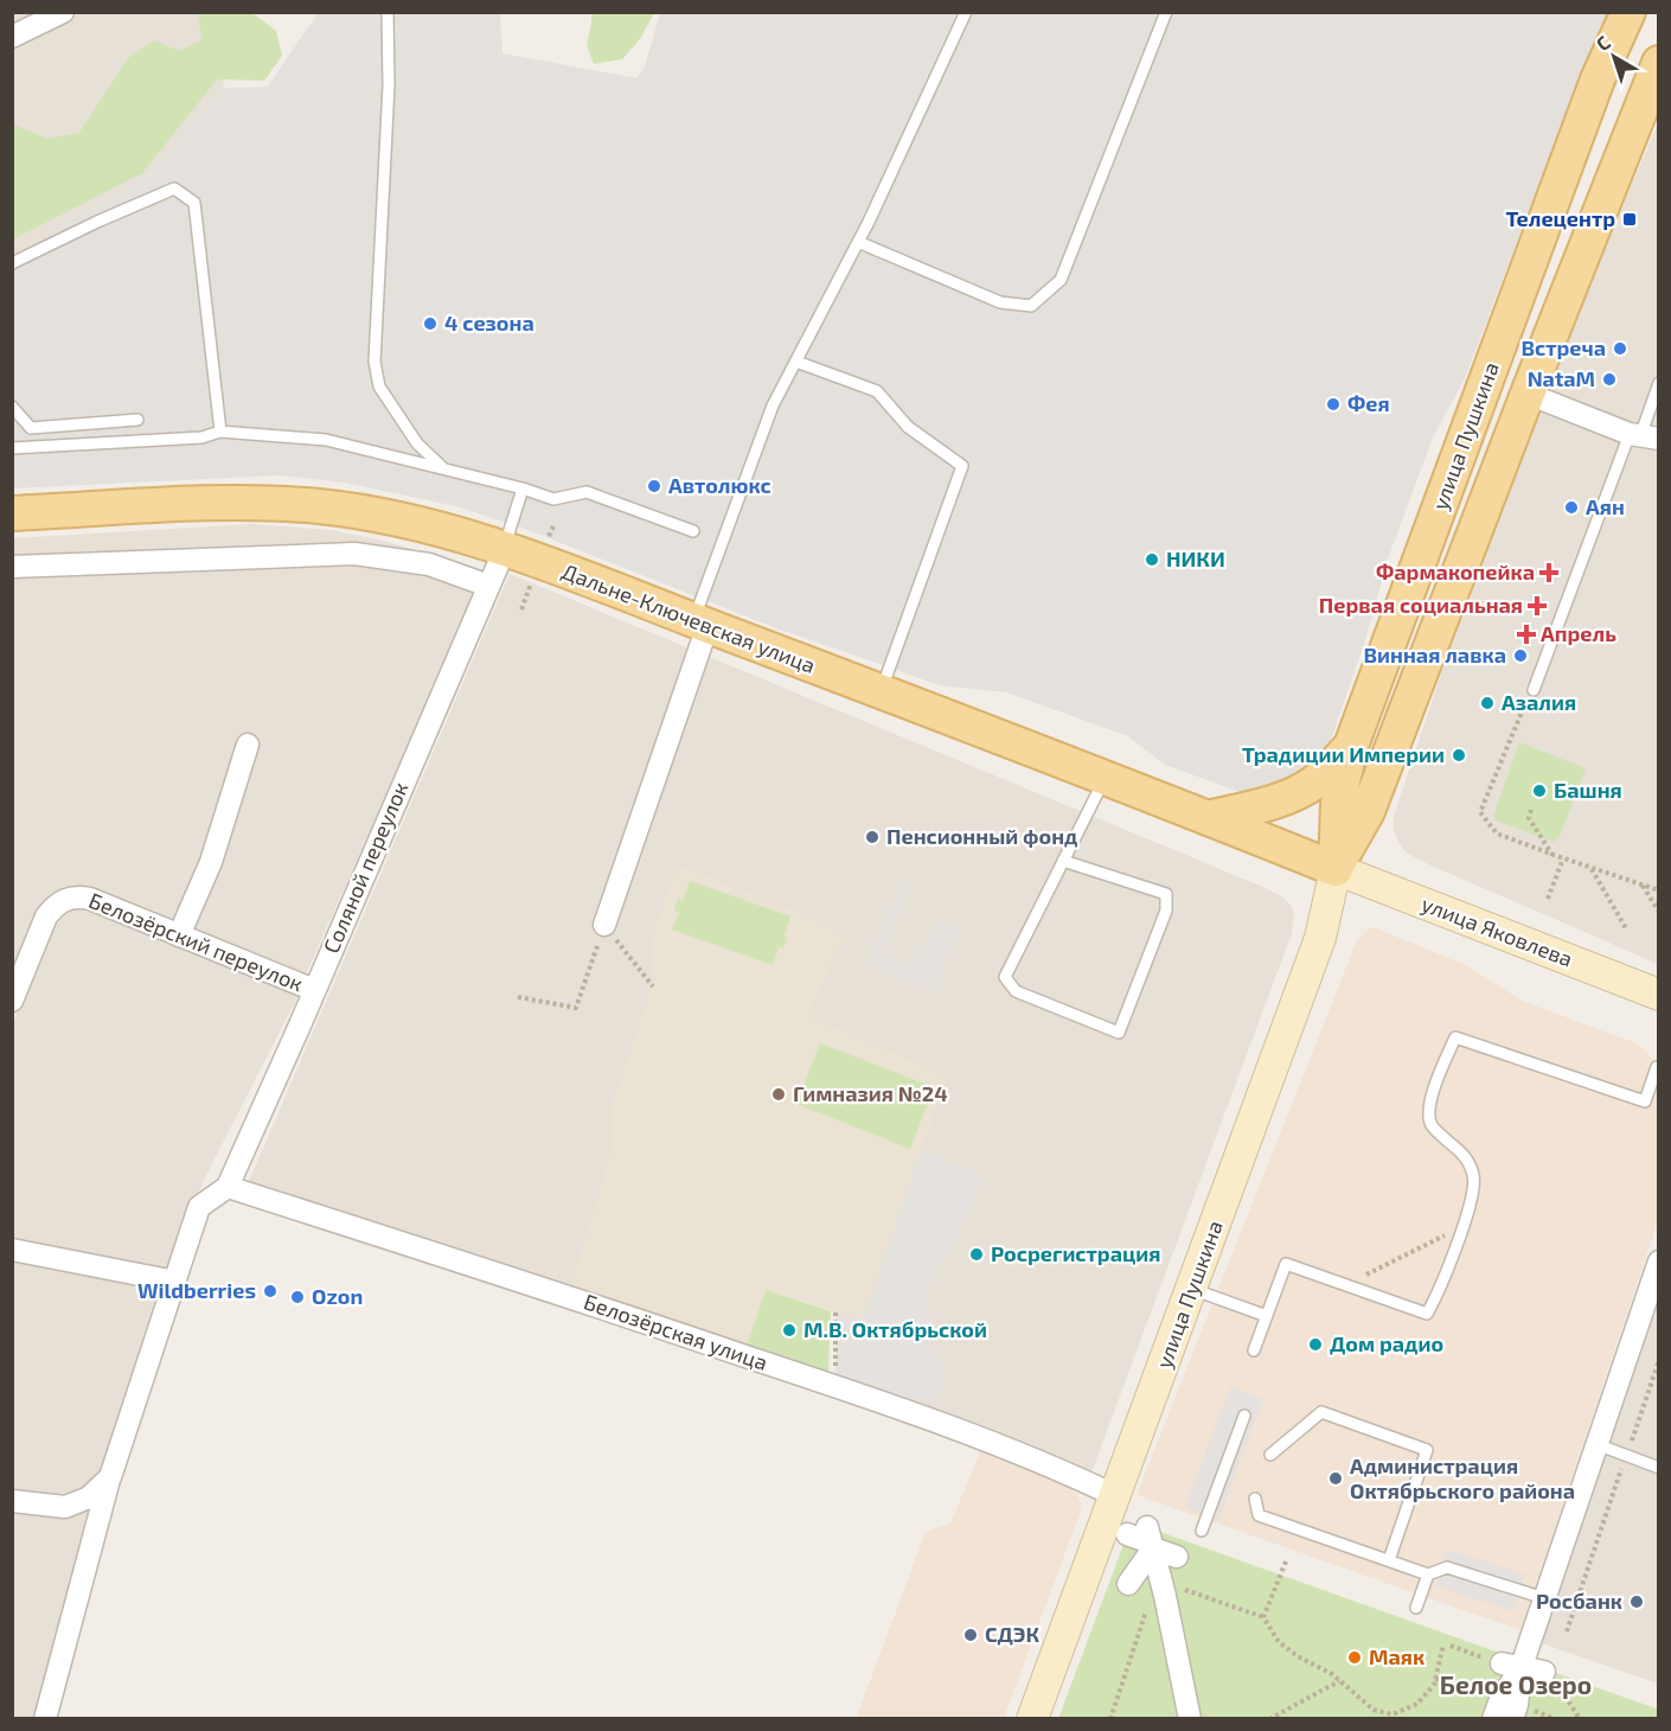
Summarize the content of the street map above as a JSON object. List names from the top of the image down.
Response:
{
  "streets": {
    "main road": ["улица Пушкина", "Дальне-Ключевская улица", "улица Яковлева"],
    "street": ["Соляной переулок", "Белозёрский переулок", "Белозёрская улица"]
  },
  "crossings": [
    ["улица Пушкина", "Дальне-Ключевская улица"],
    ["улица Пушкина", "улица Яковлева"],
    ["улица Пушкина", "Белозёрская улица"],
    ["Дальне-Ключевская улица", "Соляной переулок"],
    ["Дальне-Ключевская улица", "улица Яковлева"],
    ["Соляной переулок", "Белозёрский переулок"],
    ["Соляной переулок", "Белозёрская улица"]
  ],
  "districts": ["Белое Озеро"],
  "places": {
    "transit": ["Телецентр"],
    "other": [
      "4 сезона",
      "Встреча",
      "NataM",
      "Фея",
      "Автолюкс",
      "Аян",
      "НИКИ",
      "Винная лавка",
      "Азалия",
      "Традиции Империи",
      "Башня",
      "Пенсионный фонд",
      "Гимназия №24",
      "Росрегистрация",
      "Wildberries",
      "Ozon",
      "М.В. Октябрьской",
      "Дом радио",
      "Администрация Октябрьского района",
      "Росбанк",
      "СДЭК",
      "Маяк"
    ],
    "health": ["Фармакопейка", "Первая социальная", "Апрель"]
  },
  "north": "top left"
}
